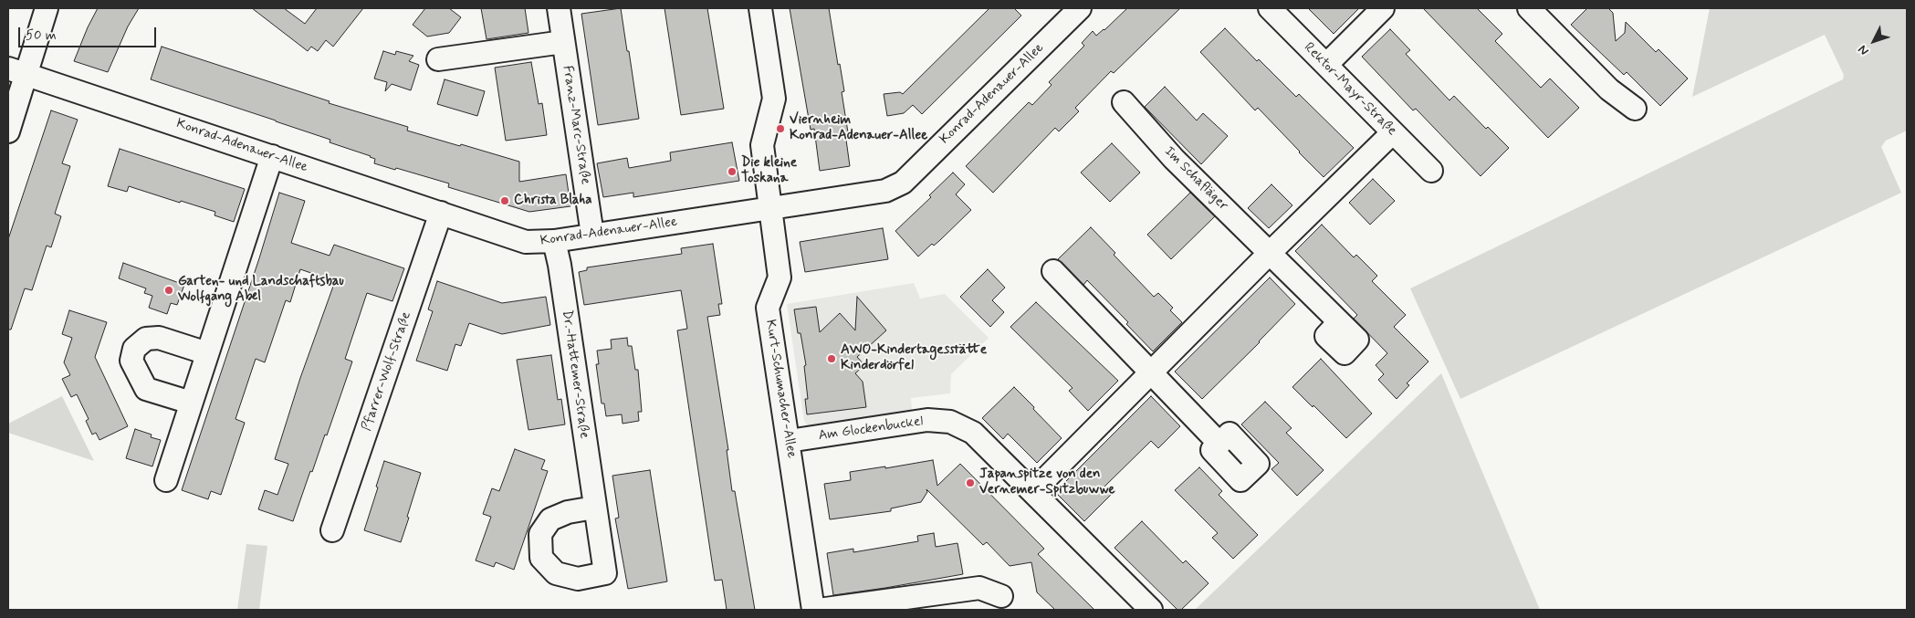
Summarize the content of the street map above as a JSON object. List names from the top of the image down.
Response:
{
  "streets": {
    "street": [
      "Rektor-Mayr-Straße",
      "Konrad-Adenauer-Allee",
      "Franz-Marc-Straße",
      "Im Schafläger",
      "Pfarrer-Wolf-Straße",
      "Dr.-Hattemer-Straße",
      "Kurt-Schumacher-Allee",
      "Am Glockenbuckel"
    ]
  },
  "crossings": [
    ["Konrad-Adenauer-Allee", "Franz-Marc-Straße"],
    ["Konrad-Adenauer-Allee", "Pfarrer-Wolf-Straße"],
    ["Konrad-Adenauer-Allee", "Dr.-Hattemer-Straße"],
    ["Konrad-Adenauer-Allee", "Kurt-Schumacher-Allee"],
    ["Kurt-Schumacher-Allee", "Am Glockenbuckel"]
  ],
  "places": [
    "Viernheim Konrad-Adenauer-Allee",
    "Die kleine Toskana",
    "Christa Blaha",
    "Garten- und Landschaftsbau Wolfgang Abel",
    "AWO-Kindertagesstätte Kinderdörfel",
    "Japanspitze von den Vernemer-Spitzbuwwe"
  ],
  "scale_bar": "50 m",
  "north": "bottom left"
}
